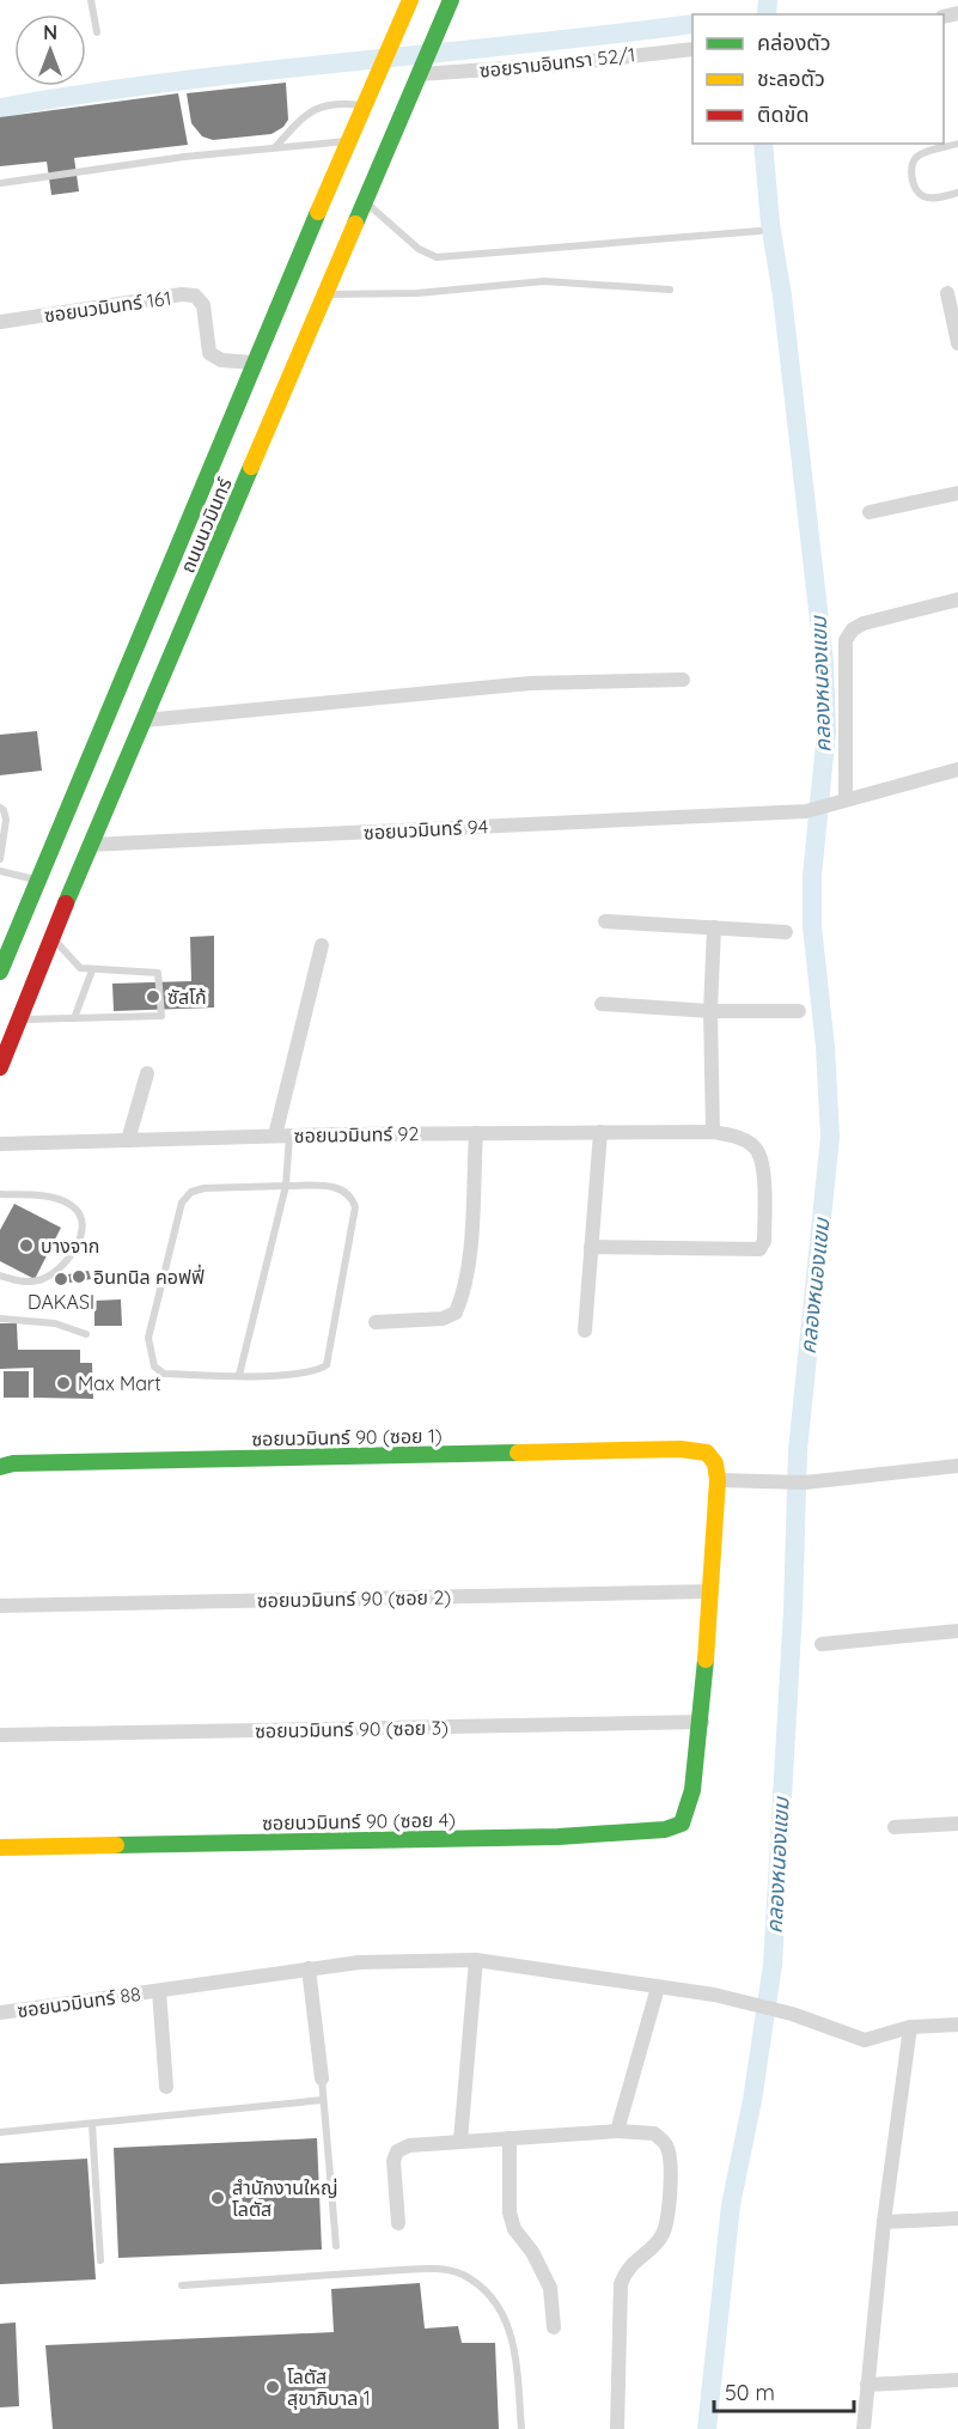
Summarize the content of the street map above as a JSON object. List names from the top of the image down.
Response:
{
  "streets": {
    "main road": ["ถนนนวมินทร์", "ซอยนวมินทร์ 90 (ซอย 1)", "ซอยนวมินทร์ 90 (ซอย 4)"],
    "street": [
      "ซอยรามอินทรา 52/1",
      "ซอยนวมินทร์ 161",
      "ซอยนวมินทร์ 94",
      "ซอยนวมินทร์ 92",
      "ซอยนวมินทร์ 90 (ซอย 2)",
      "ซอยนวมินทร์ 90 (ซอย 3)",
      "ซอยนวมินทร์ 88"
    ]
  },
  "crossings": [
    ["ซอยรามอินทรา 52/1", "ถนนนวมินทร์"],
    ["ซอยนวมินทร์ 161", "ถนนนวมินทร์"],
    ["ถนนนวมินทร์", "ซอยนวมินทร์ 94"],
    ["ซอยนวมินทร์ 90 (ซอย 3)", "ซอยนวมินทร์ 90 (ซอย 4)"]
  ],
  "water": ["คลองหนองแขม"],
  "places": [
    "ซัสโก้",
    "บางจาก",
    "อินทนิล คอฟฟี่",
    "DAKASI",
    "Max Mart",
    "สำนักงานใหญ่ โลตัส",
    "โลตัส สุขาภิบาล 1"
  ],
  "legend": ["คล่องตัว", "ชะลอตัว", "ติดขัด"],
  "scale_bar": "50 m",
  "north": "top"
}
